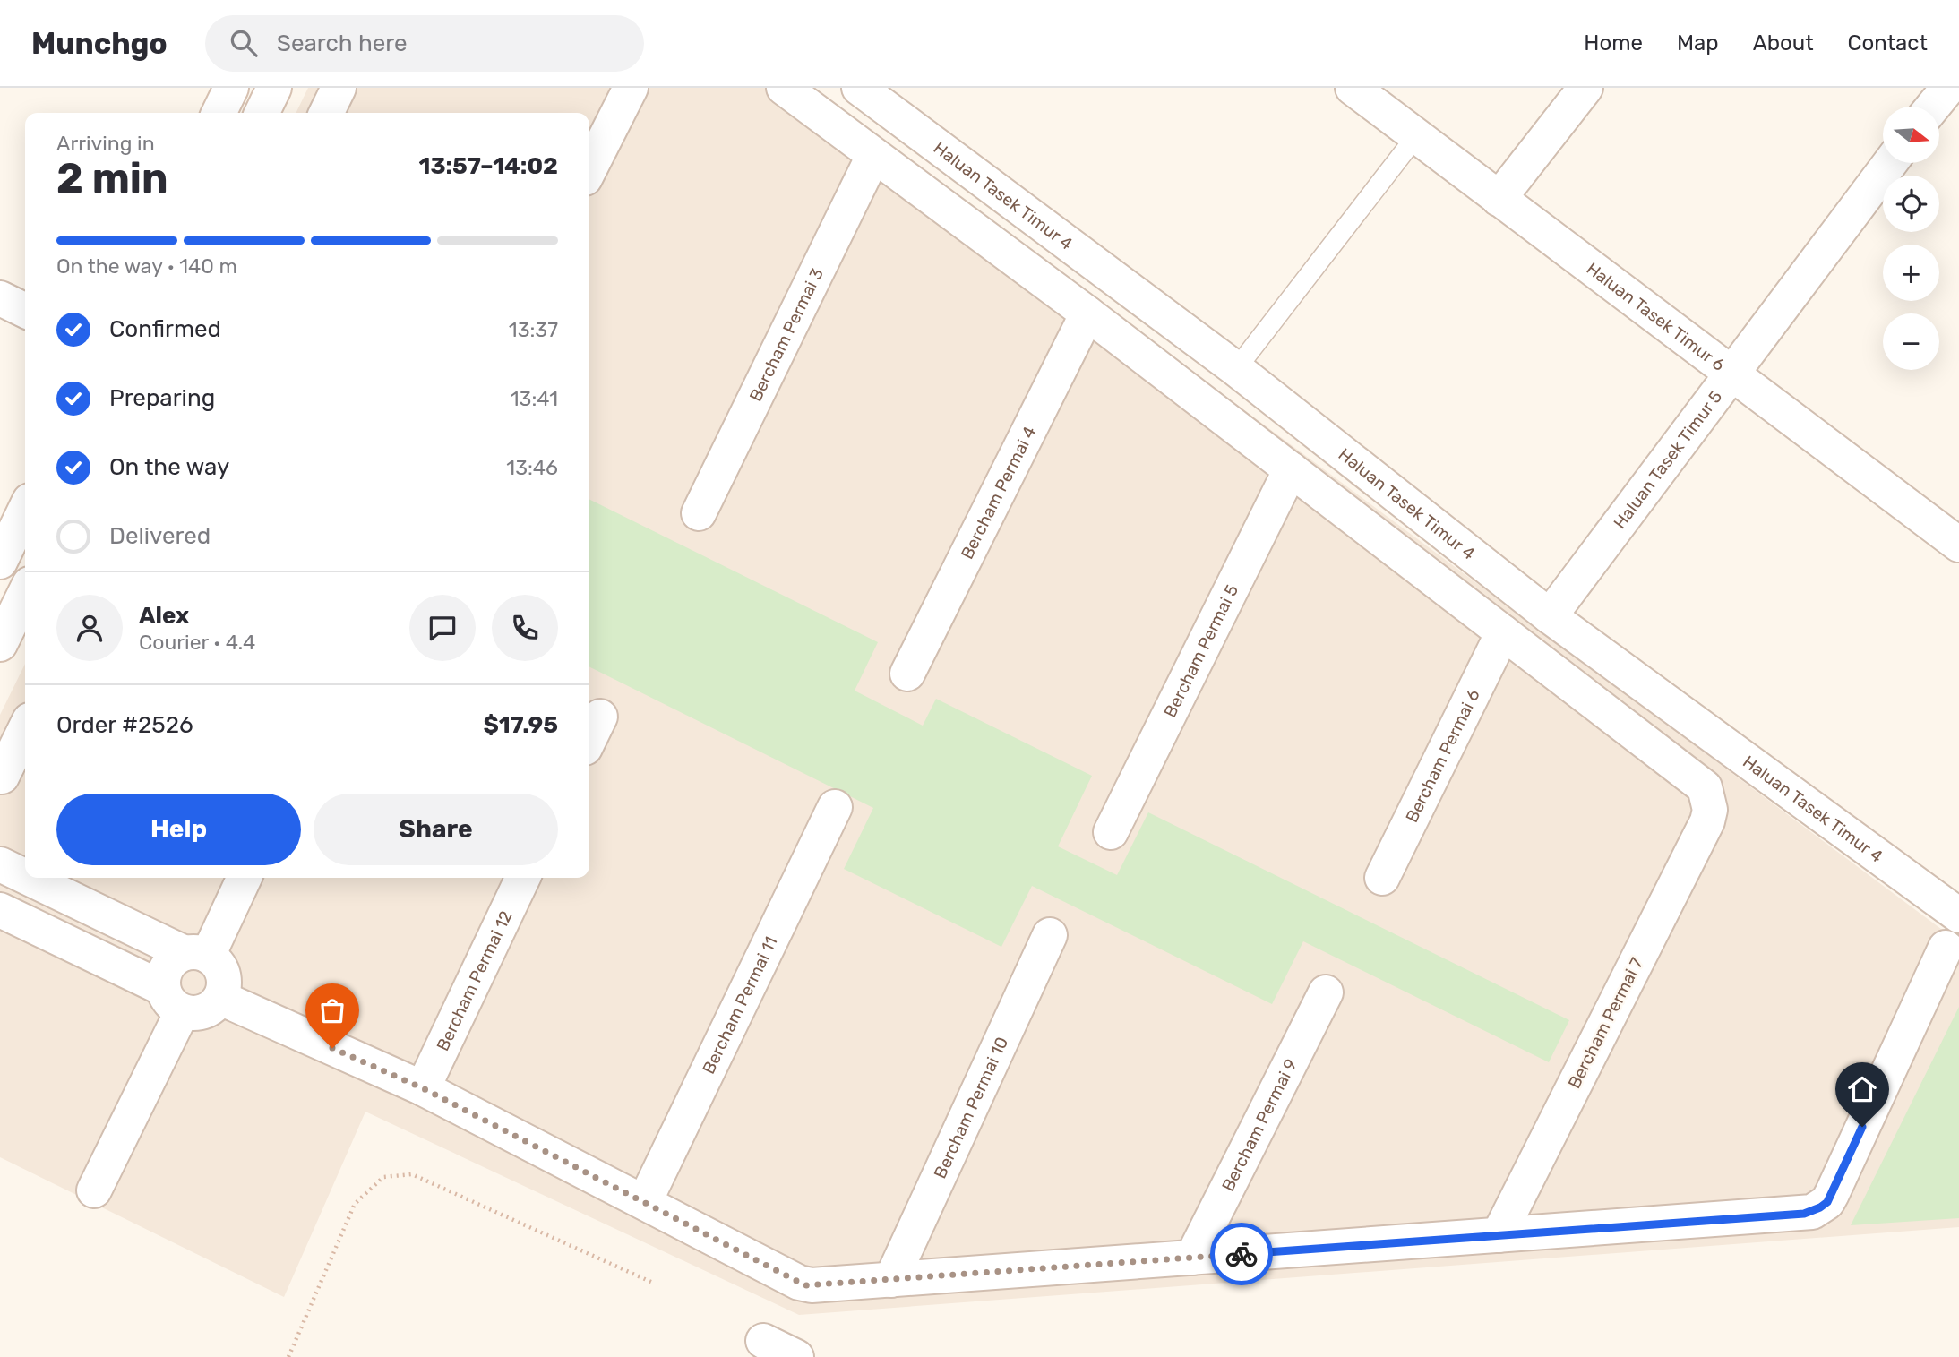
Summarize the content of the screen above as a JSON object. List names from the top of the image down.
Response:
{
  "streets": {
    "street": [
      "Haluan Tasek Timur 4",
      "Haluan Tasek Timur 6",
      "Bercham Permai 3",
      "Haluan Tasek Timur 5",
      "Bercham Permai 4",
      "Bercham Permai 5",
      "Bercham Permai 6",
      "Bercham Permai 12",
      "Bercham Permai 11",
      "Bercham Permai 7",
      "Bercham Permai 10",
      "Bercham Permai 9"
    ]
  },
  "crossings": [
    ["Haluan Tasek Timur 4", "Haluan Tasek Timur 5"],
    ["Haluan Tasek Timur 6", "Haluan Tasek Timur 5"],
    ["Bercham Permai 6", "Bercham Permai 7"]
  ],
  "north": "right",
  "page": {
    "header": "Munchgo",
    "search": "Search here",
    "nav": [
      "Home",
      "Map",
      "About",
      "Contact"
    ],
    "map_buttons": ["+", "−"],
    "heading": ["2 min", "Arriving in", "13:57–14:02"],
    "panel": [
      "Alex",
      "Courier · 4.4",
      "Order #2526",
      "$17.95"
    ],
    "bar": "On the way · 140 m",
    "list": [
      ["Confirmed", "13:37"],
      ["Preparing", "13:41"],
      ["On the way", "13:46"],
      "Delivered"
    ],
    "buttons": ["Help", "Share"]
  }
}
